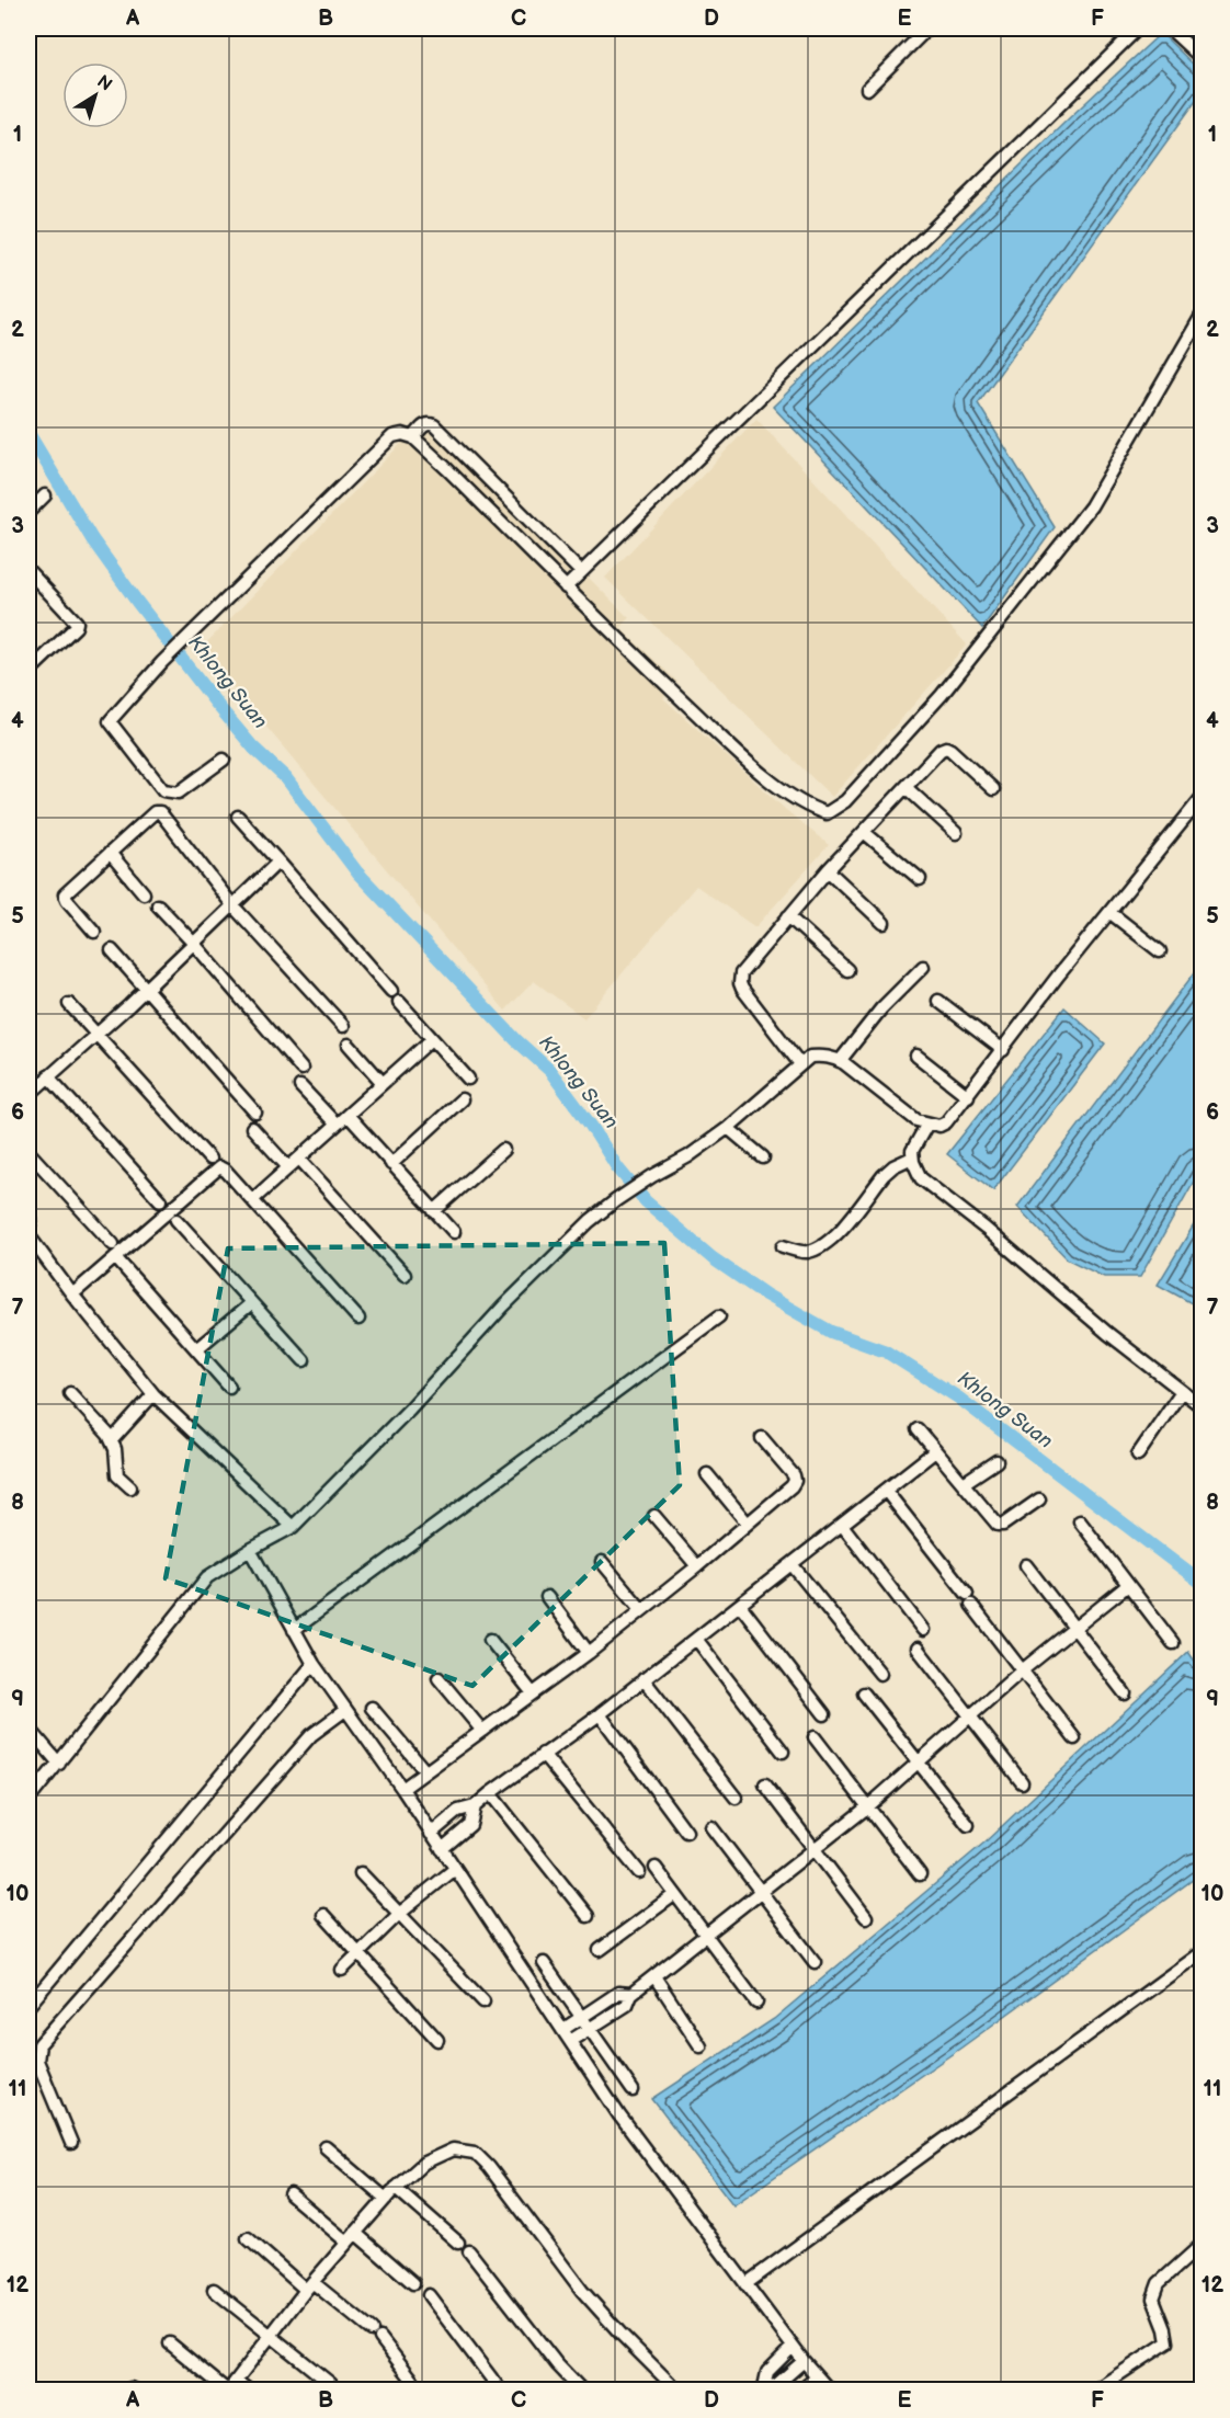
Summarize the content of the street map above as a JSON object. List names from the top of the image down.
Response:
{
  "water": ["Khlong Suan"],
  "north": "top right",
  "grid": {
    "columns": [
      "A",
      "B",
      "C",
      "D",
      "E",
      "F"
    ],
    "rows": [
      "1",
      "2",
      "3",
      "4",
      "5",
      "6",
      "7",
      "8",
      "9",
      "10",
      "11",
      "12"
    ]
  }
}
